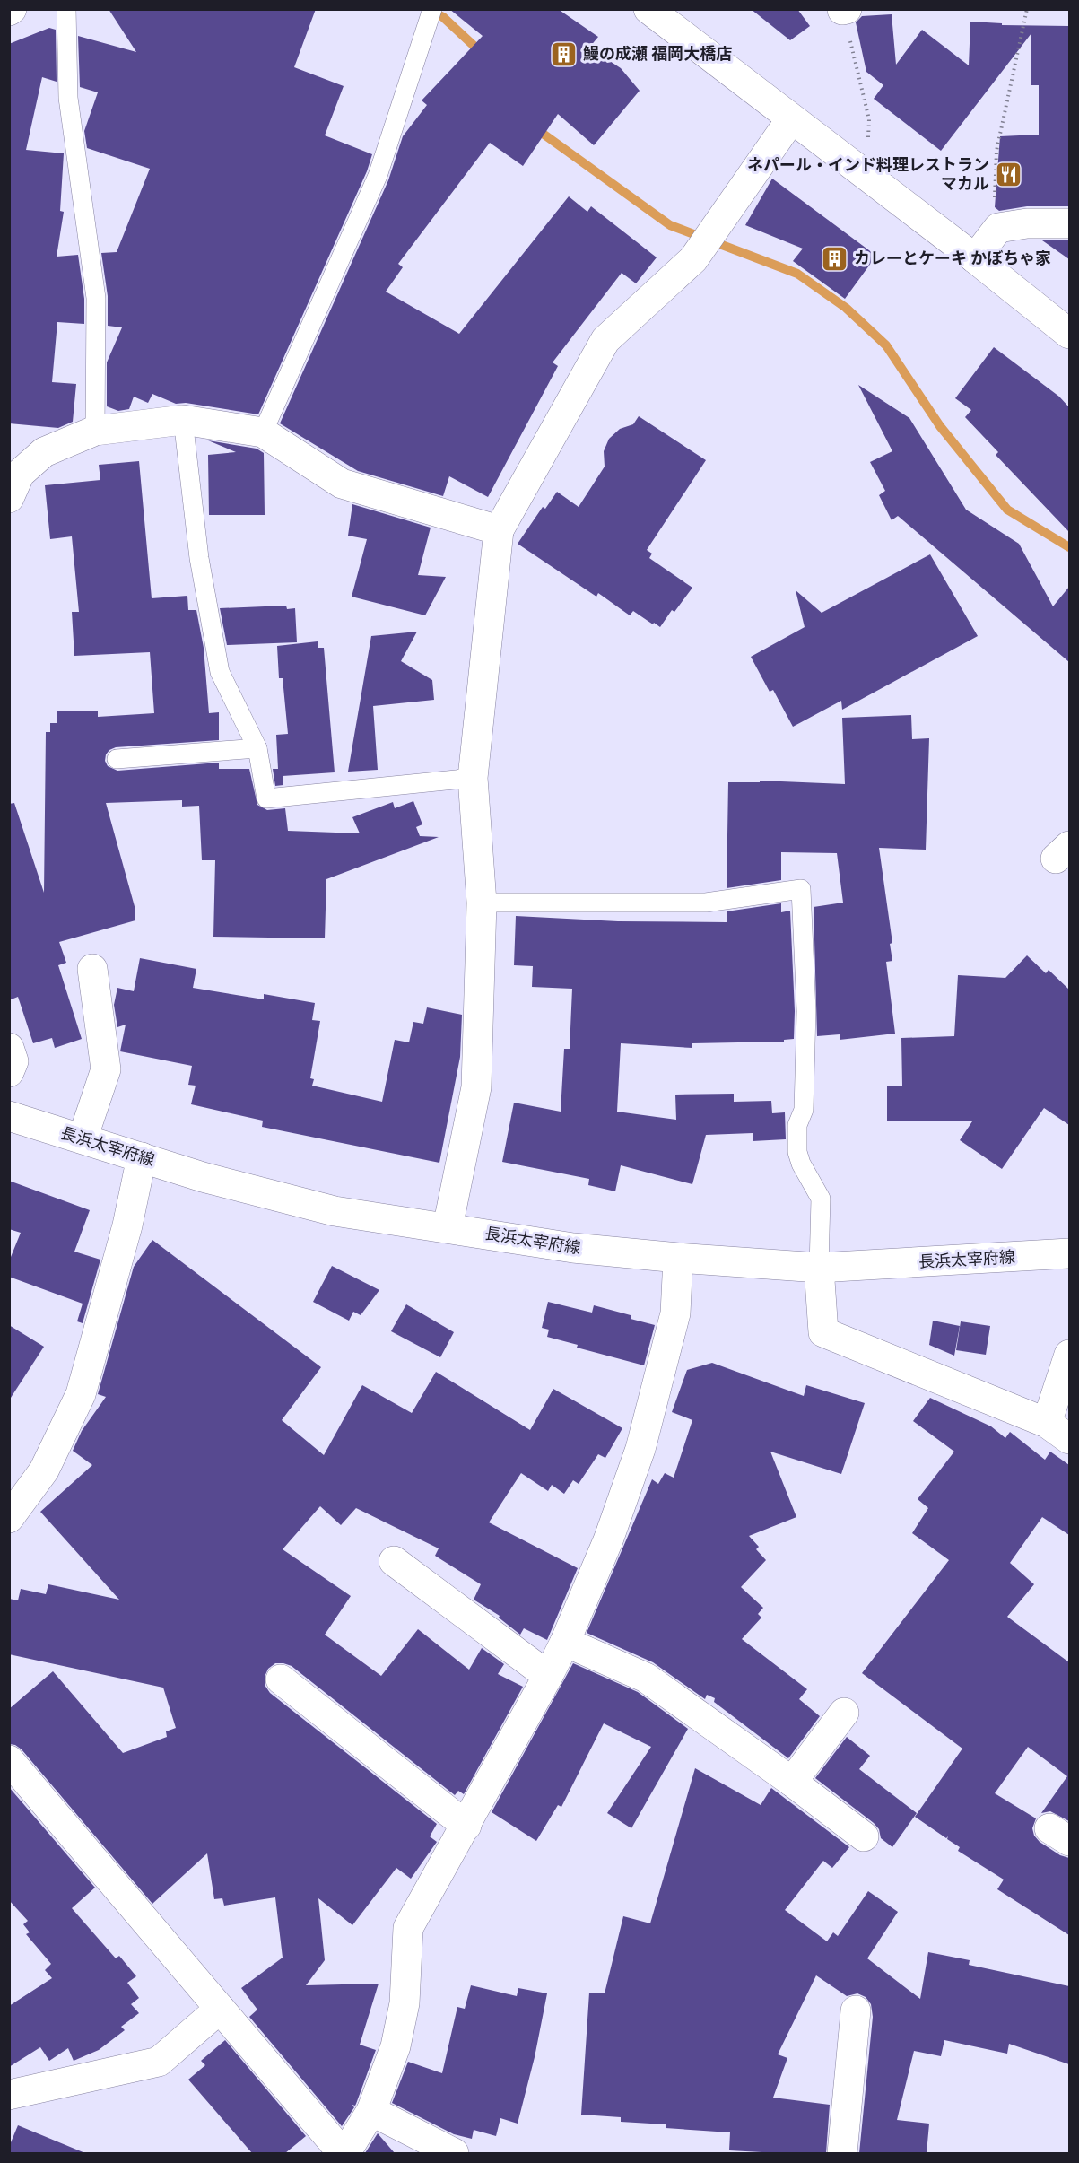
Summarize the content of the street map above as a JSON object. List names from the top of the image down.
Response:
{
  "streets": {
    "main road": ["長浜太宰府線"]
  },
  "places": {
    "building": ["鰻の成瀬 福岡大橋店", "カレーとケーキ かぼちゃ家"],
    "restaurant": ["ネパール・インド料理レストラン マカル"]
  }
}
